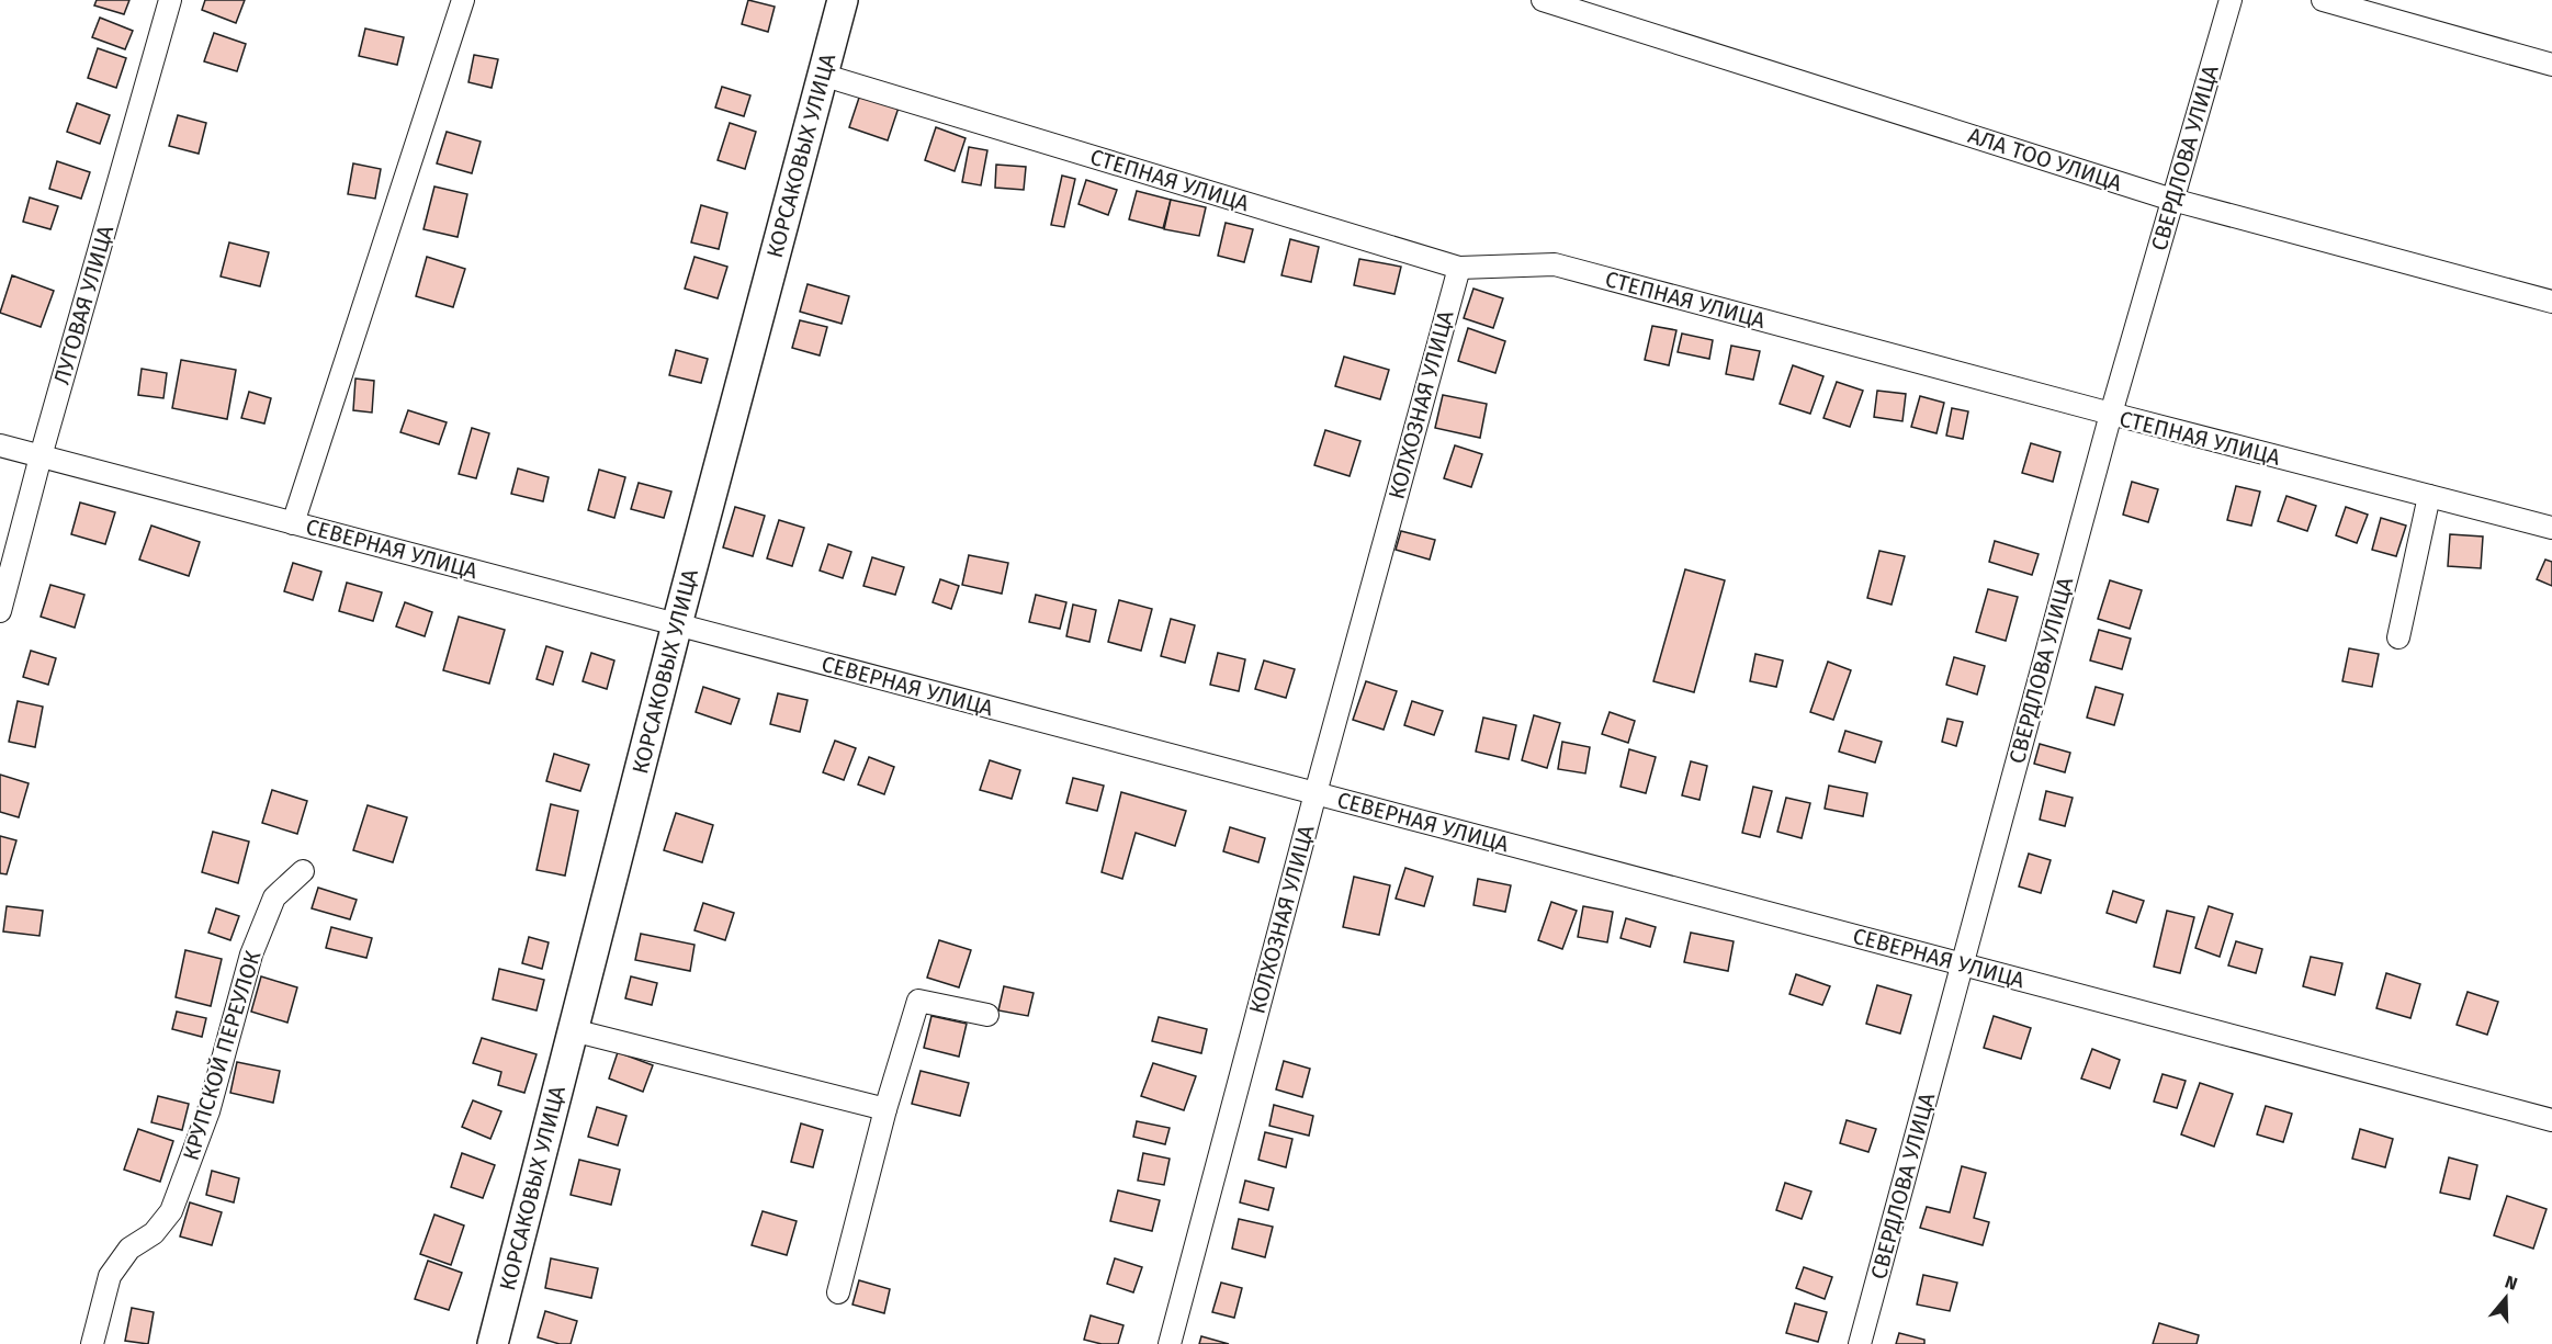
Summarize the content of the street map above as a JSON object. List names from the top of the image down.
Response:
{
  "streets": {
    "street": [
      "КОРСАКОВЫХ УЛИЦА",
      "СВЕРДЛОВА УЛИЦА",
      "АЛА ТОО УЛИЦА",
      "СТЕПНАЯ УЛИЦА",
      "ЛУГОВАЯ УЛИЦА",
      "КОЛХОЗНАЯ УЛИЦА",
      "СЕВЕРНАЯ УЛИЦА",
      "КРУПСКОЙ ПЕРЕУЛОК"
    ]
  },
  "crossings": [
    ["КОРСАКОВЫХ УЛИЦА", "СТЕПНАЯ УЛИЦА"],
    ["КОРСАКОВЫХ УЛИЦА", "СЕВЕРНАЯ УЛИЦА"],
    ["СВЕРДЛОВА УЛИЦА", "АЛА ТОО УЛИЦА"],
    ["СВЕРДЛОВА УЛИЦА", "СТЕПНАЯ УЛИЦА"],
    ["СВЕРДЛОВА УЛИЦА", "СЕВЕРНАЯ УЛИЦА"],
    ["СТЕПНАЯ УЛИЦА", "КОЛХОЗНАЯ УЛИЦА"],
    ["ЛУГОВАЯ УЛИЦА", "СЕВЕРНАЯ УЛИЦА"],
    ["КОЛХОЗНАЯ УЛИЦА", "СЕВЕРНАЯ УЛИЦА"]
  ],
  "north": "top"
}
